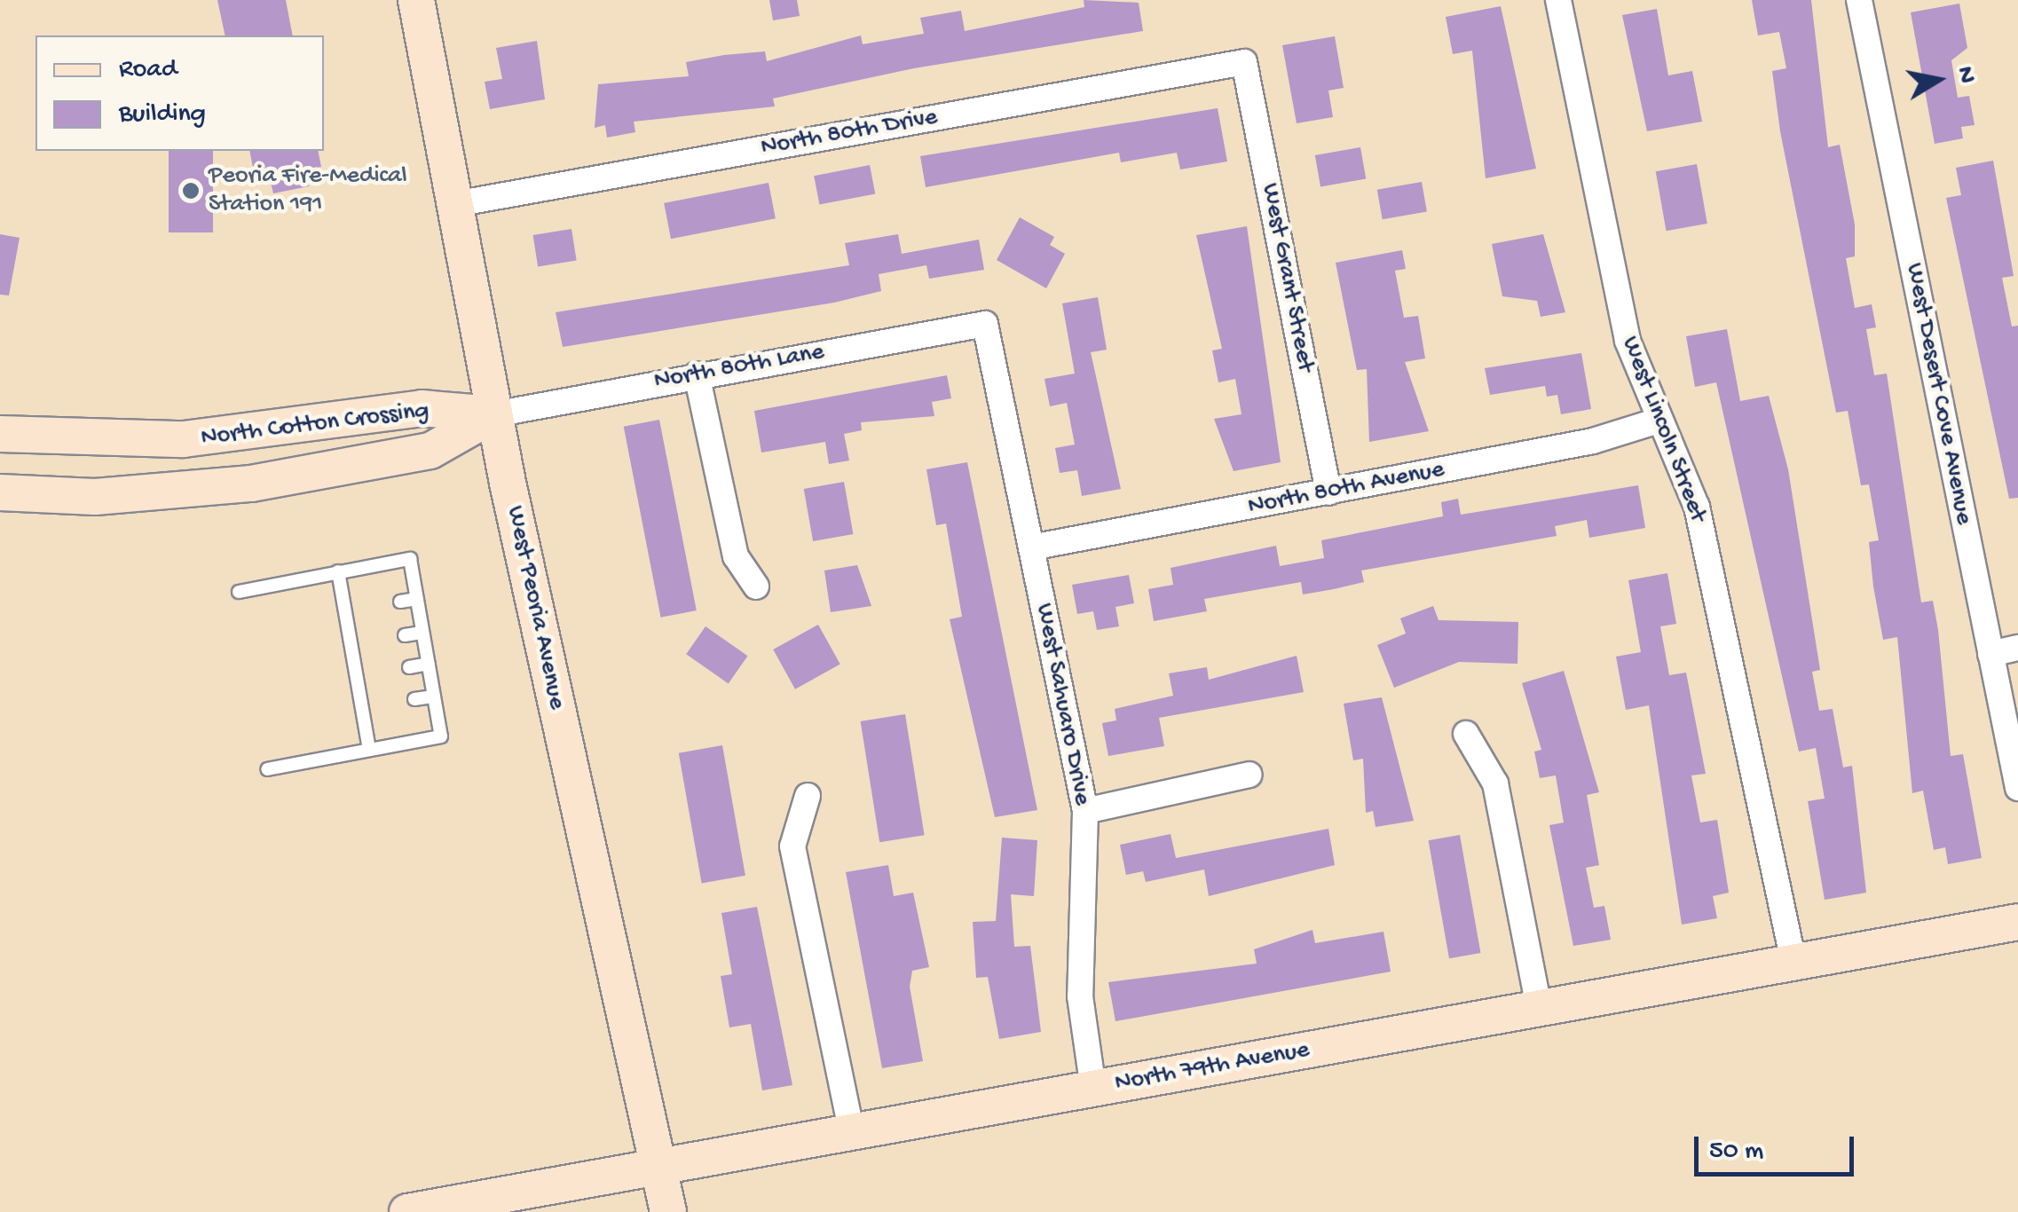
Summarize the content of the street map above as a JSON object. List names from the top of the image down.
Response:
{
  "streets": {
    "main road": ["North Cotton Crossing", "West Peoria Avenue", "North 79th Avenue"],
    "street": [
      "North 80th Drive",
      "West Grant Street",
      "North 80th Lane",
      "West Desert Cove Avenue",
      "West Lincoln Street",
      "North 80th Avenue",
      "West Sahuaro Drive"
    ]
  },
  "crossings": [
    ["North 80th Drive", "West Grant Street"],
    ["North 80th Drive", "West Peoria Avenue"],
    ["West Grant Street", "North 80th Avenue"],
    ["North 80th Lane", "North Cotton Crossing"],
    ["North 80th Lane", "West Peoria Avenue"],
    ["North 80th Lane", "West Sahuaro Drive"],
    ["North Cotton Crossing", "West Peoria Avenue"],
    ["West Lincoln Street", "North 80th Avenue"],
    ["West Lincoln Street", "North 79th Avenue"],
    ["North 80th Avenue", "West Sahuaro Drive"],
    ["West Peoria Avenue", "North 79th Avenue"],
    ["West Sahuaro Drive", "North 79th Avenue"]
  ],
  "places": ["Peoria Fire-Medical Station 191"],
  "legend": ["Road", "Building"],
  "scale_bar": "50 m",
  "north": "right"
}
